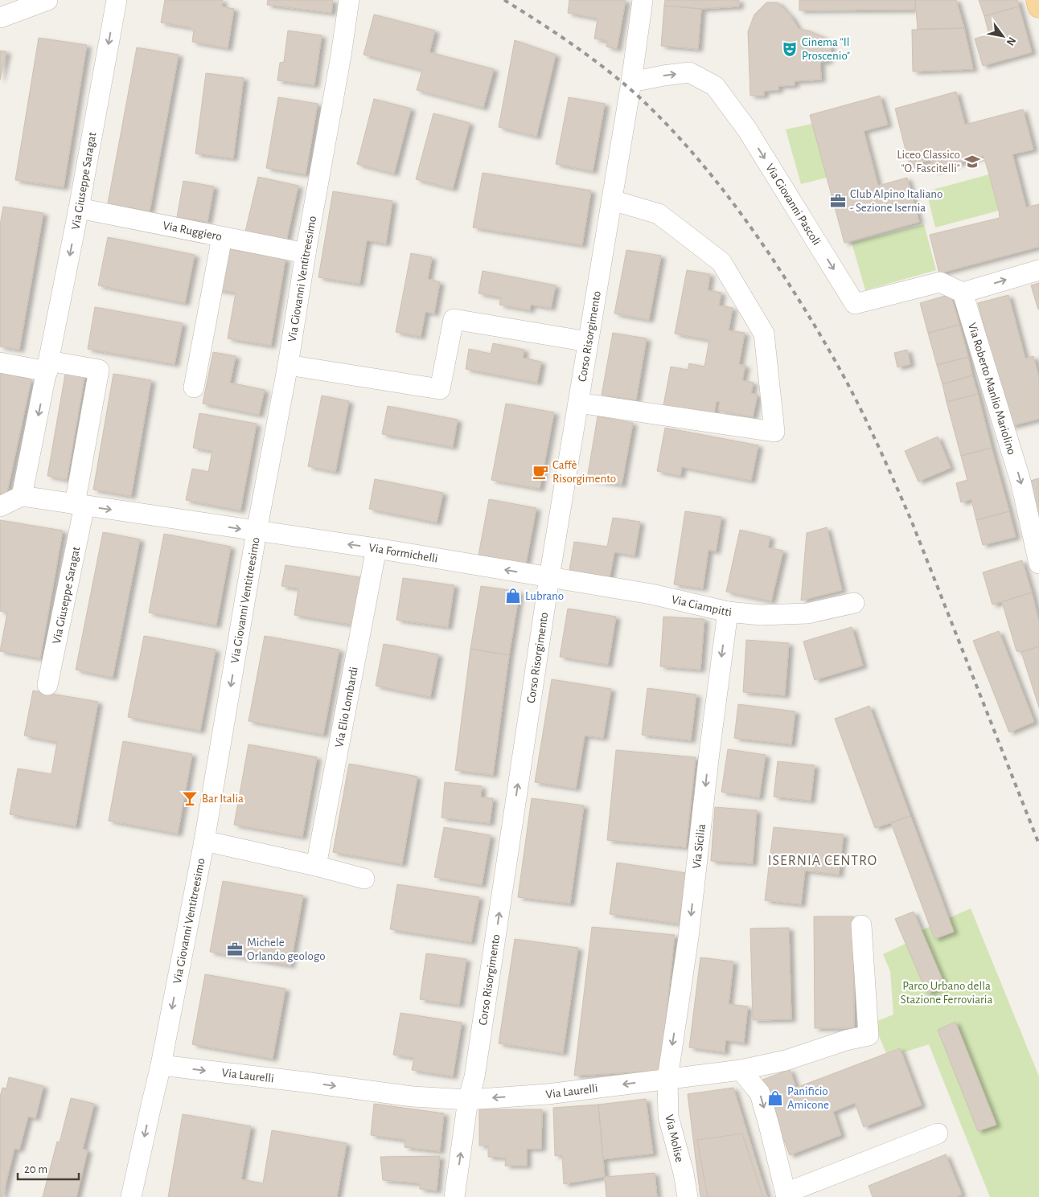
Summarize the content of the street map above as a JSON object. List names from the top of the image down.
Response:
{
  "streets": {
    "street": [
      "Via Giuseppe Saragat",
      "Via Giovanni Pascoli",
      "Via Ruggiero",
      "Via Giovanni Ventitreesimo",
      "Corso Risorgimento",
      "Via Roberto Manlio Mariolino",
      "Via Formichelli",
      "Via Ciampitti",
      "Via Elio Lombardi",
      "Via Sicilia",
      "Via Laurelli",
      "Via Molise"
    ]
  },
  "crossings": [
    ["Via Giuseppe Saragat", "Via Ruggiero"],
    ["Via Giovanni Pascoli", "Corso Risorgimento"],
    ["Via Giovanni Pascoli", "Via Roberto Manlio Mariolino"],
    ["Via Ruggiero", "Via Giovanni Ventitreesimo"],
    ["Via Giovanni Ventitreesimo", "Via Formichelli"],
    ["Via Giovanni Ventitreesimo", "Via Laurelli"],
    ["Corso Risorgimento", "Via Formichelli"],
    ["Corso Risorgimento", "Via Ciampitti"],
    ["Corso Risorgimento", "Via Laurelli"],
    ["Via Formichelli", "Via Ciampitti"],
    ["Via Formichelli", "Via Elio Lombardi"],
    ["Via Ciampitti", "Via Sicilia"],
    ["Via Sicilia", "Via Laurelli"],
    ["Via Sicilia", "Via Molise"],
    ["Via Laurelli", "Via Molise"]
  ],
  "one_way": [
    "Via Giovanni Pascoli",
    "Via Giovanni Ventitreesimo",
    "Corso Risorgimento",
    "Via Roberto Manlio Mariolino",
    "Via Formichelli",
    "Via Sicilia"
  ],
  "districts": ["ISERNIA CENTRO"],
  "parks": ["Parco Urbano della Stazione Ferroviaria"],
  "places": {
    "theatre": ["Cinema \"Il Proscenio\""],
    "school or university": ["Liceo Classico \"O. Fascitelli\""],
    "office": ["Club Alpino Italiano - Sezione Isernia", "Michele Orlando geologo"],
    "cafe": ["Caffè Risorgimento"],
    "shop": ["Lubrano", "Panificio Amicone"],
    "bar": ["Bar Italia"]
  },
  "scale_bar": "20 m",
  "north": "bottom right"
}
